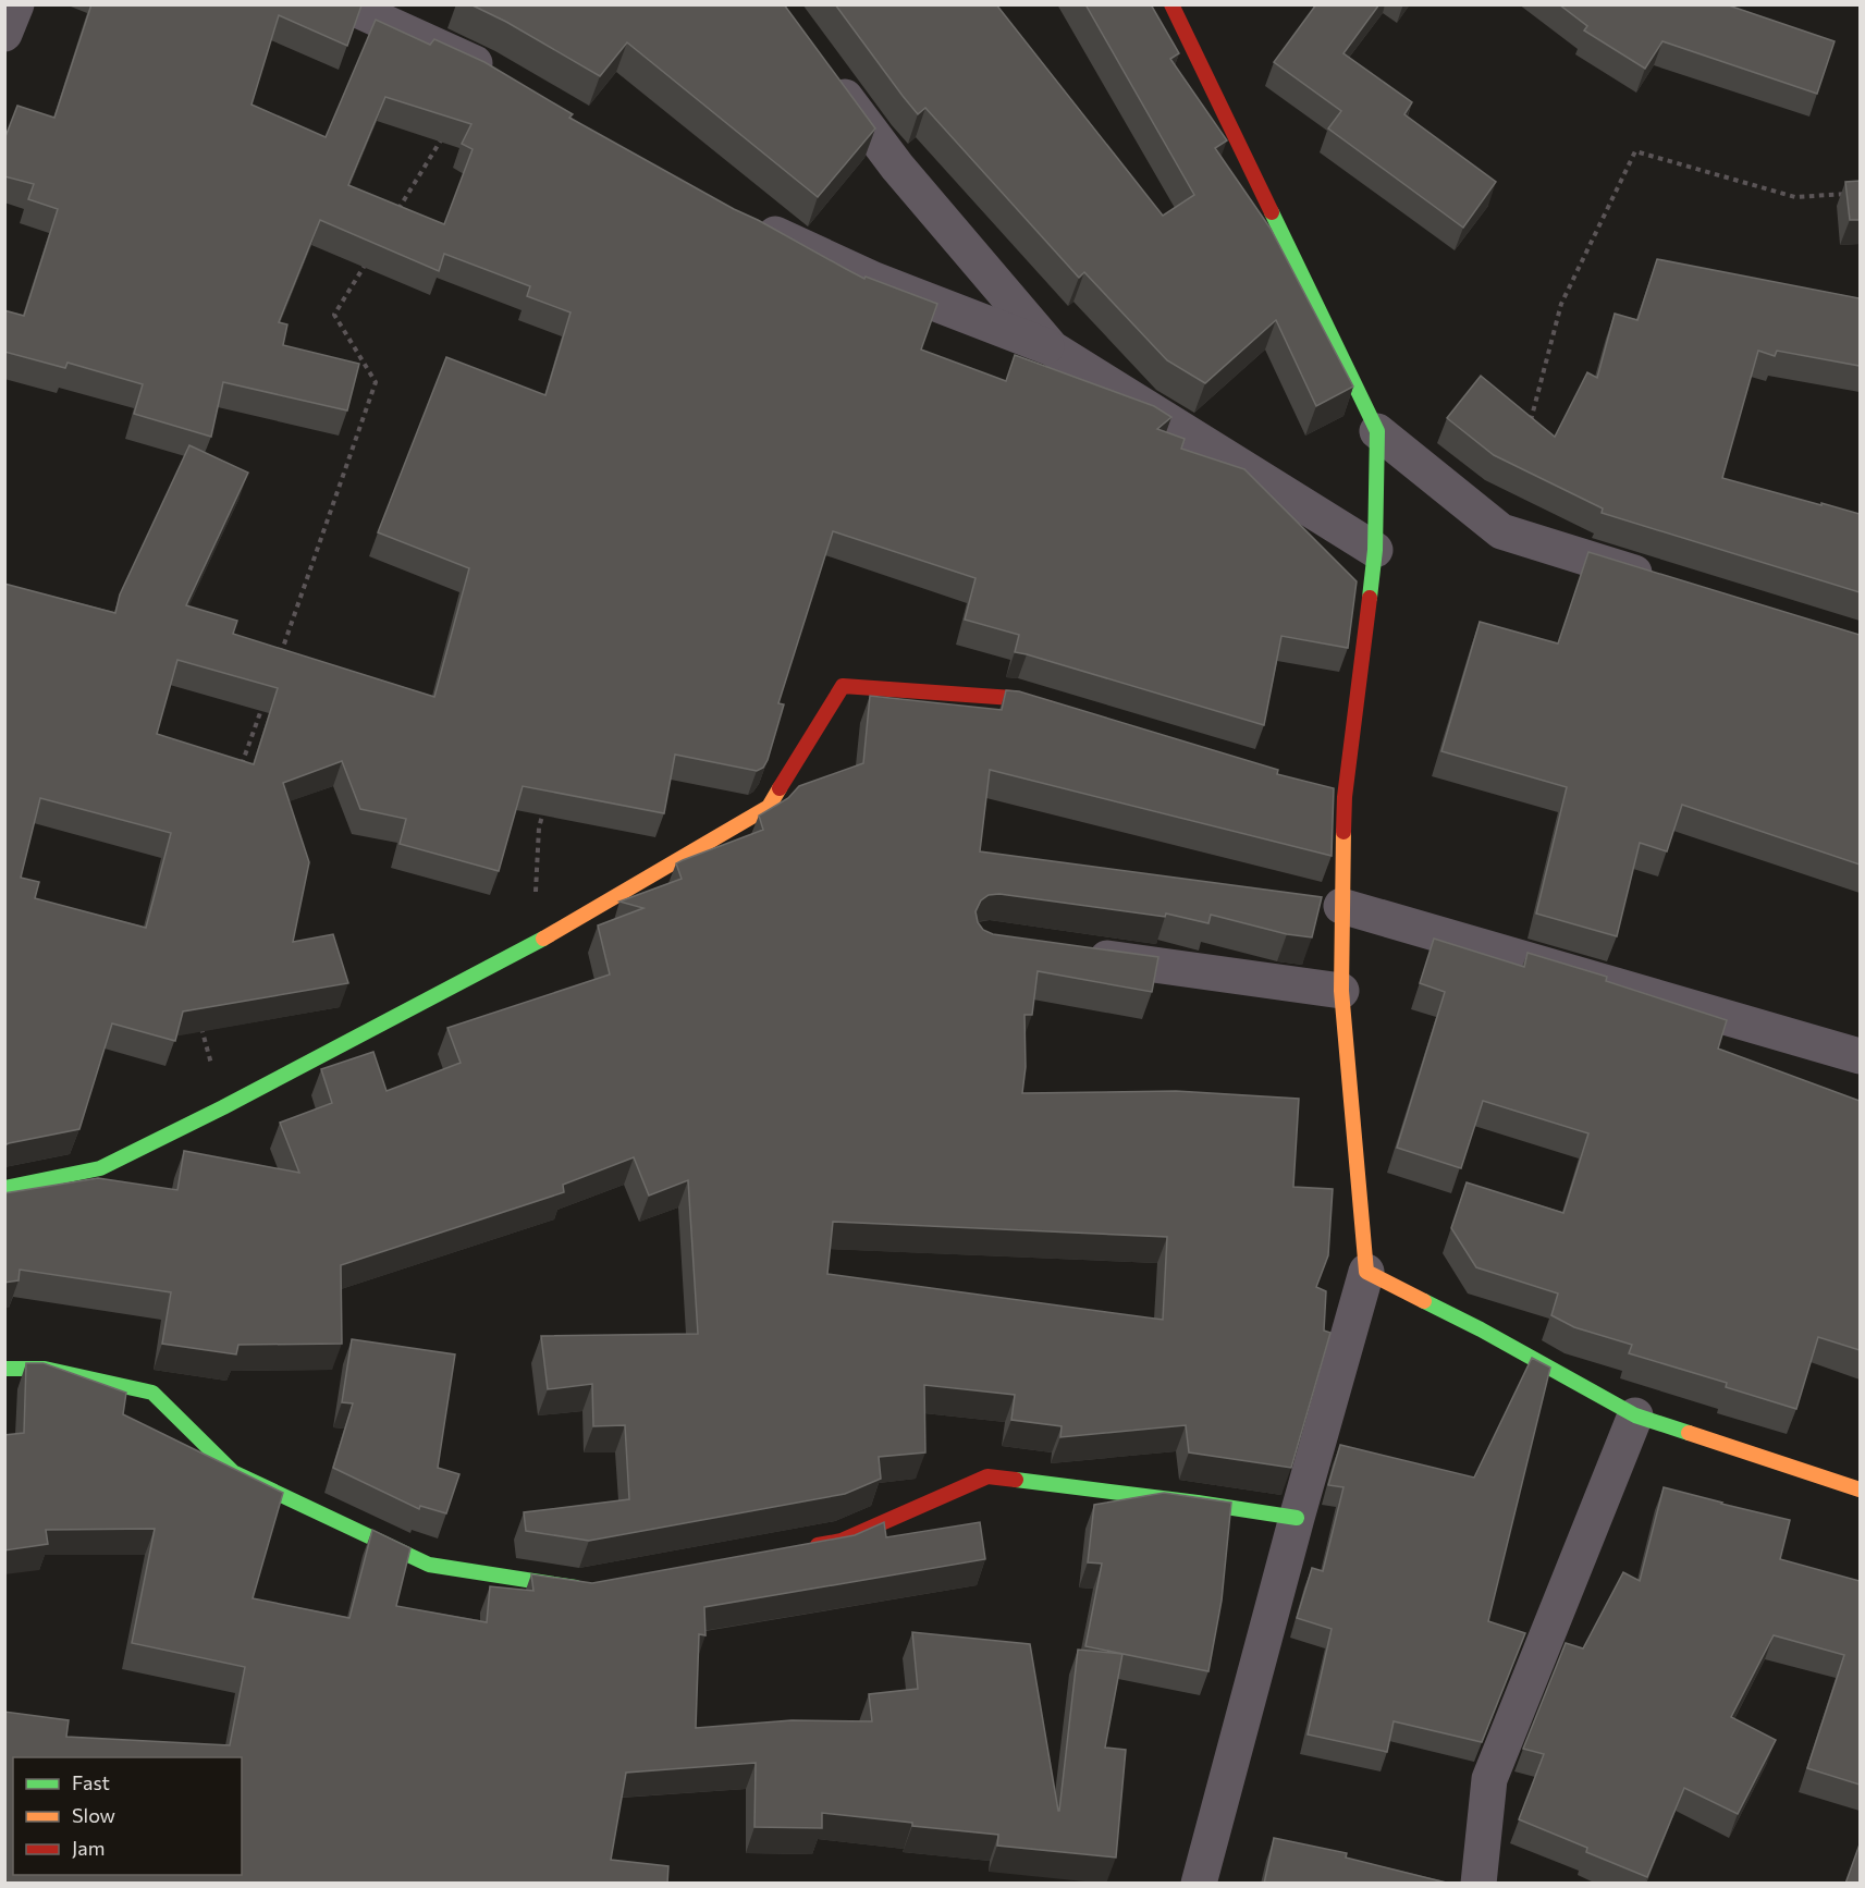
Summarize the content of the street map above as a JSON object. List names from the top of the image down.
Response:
{
  "legend": ["Fast", "Slow", "Jam"]
}
